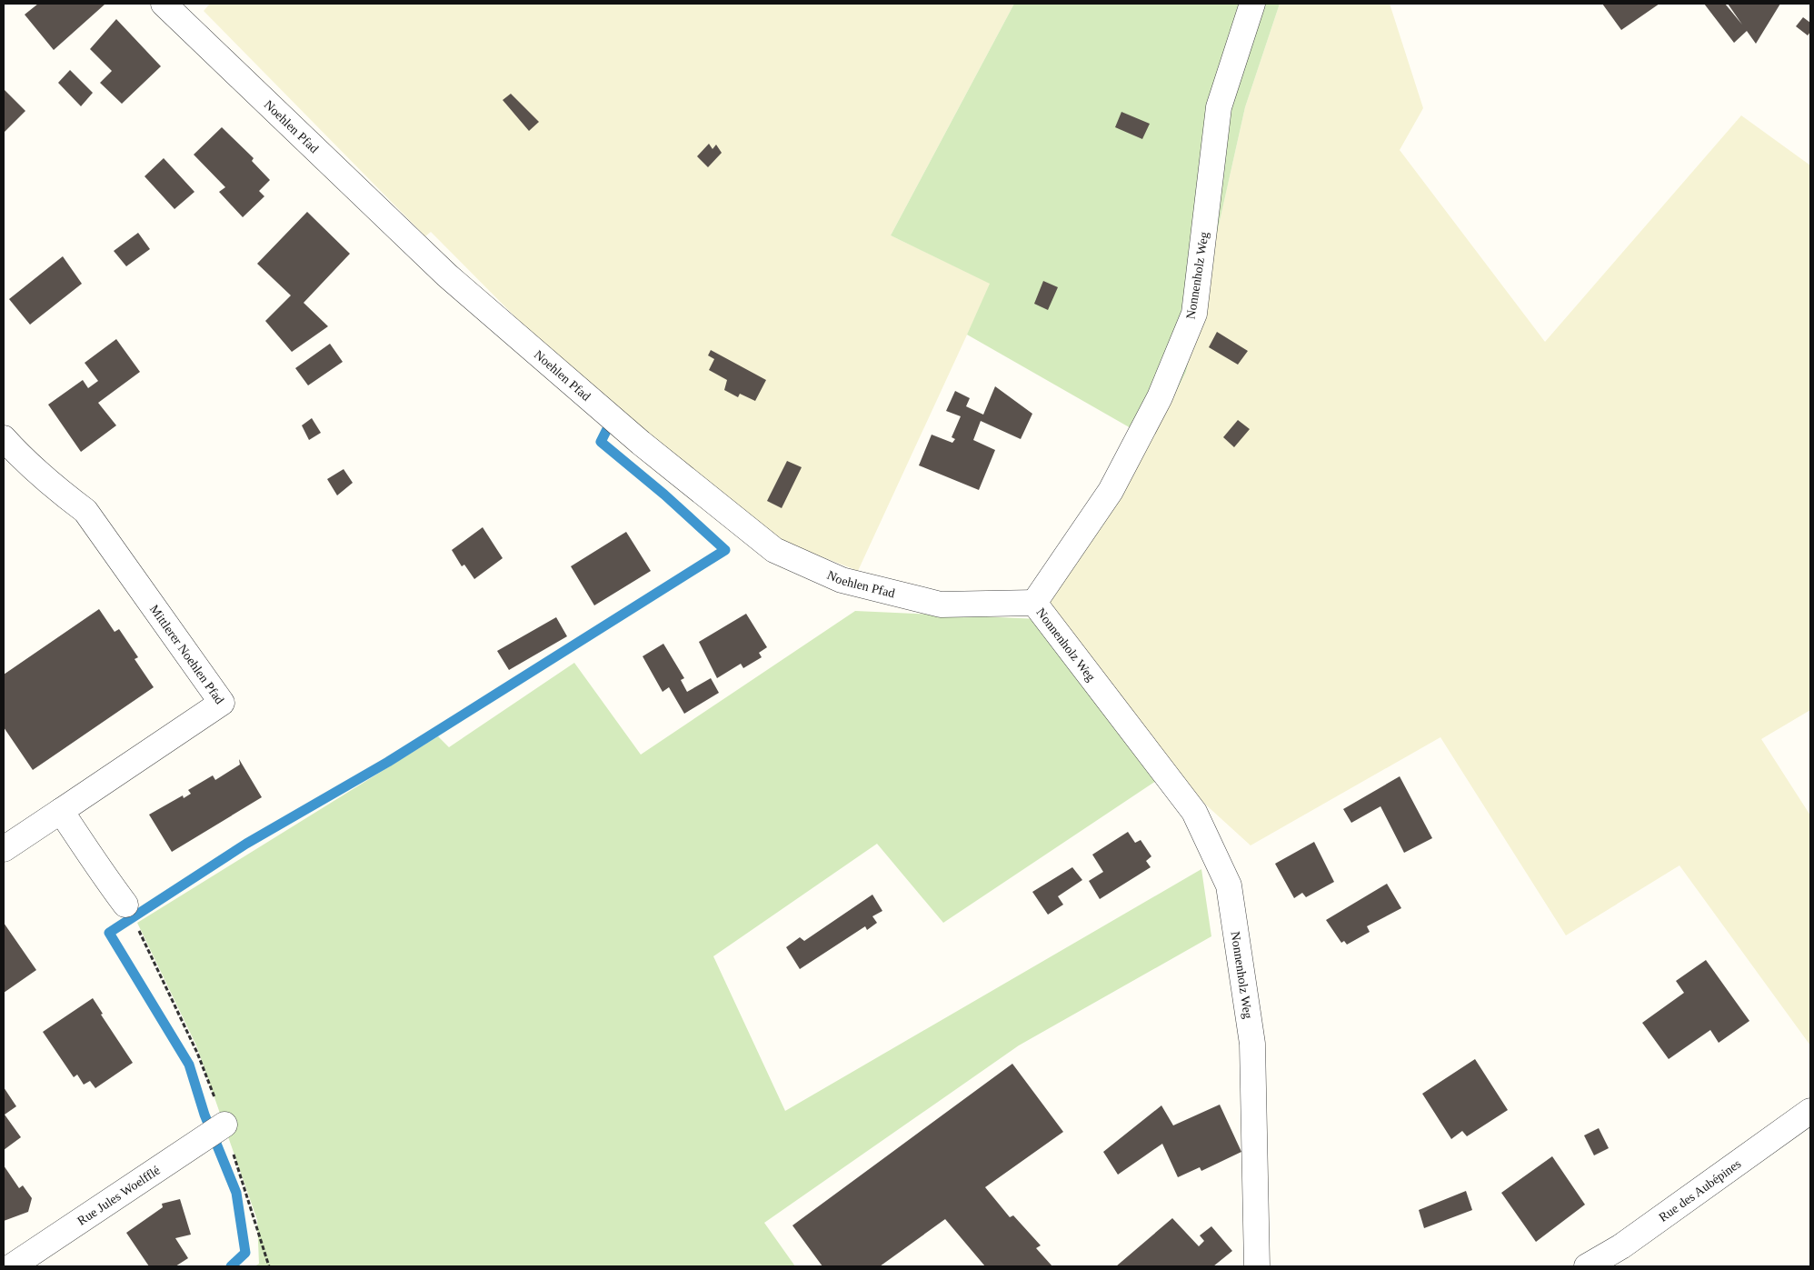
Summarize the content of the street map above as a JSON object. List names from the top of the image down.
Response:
{
  "streets": {
    "street": [
      "Noehlen Pfad",
      "Nonnenholz Weg",
      "Mittlerer Noehlen Pfad",
      "Rue des Aubépines",
      "Rue Jules Woelfflé"
    ]
  },
  "crossings": [
    ["Noehlen Pfad", "Nonnenholz Weg"]
  ]
}
